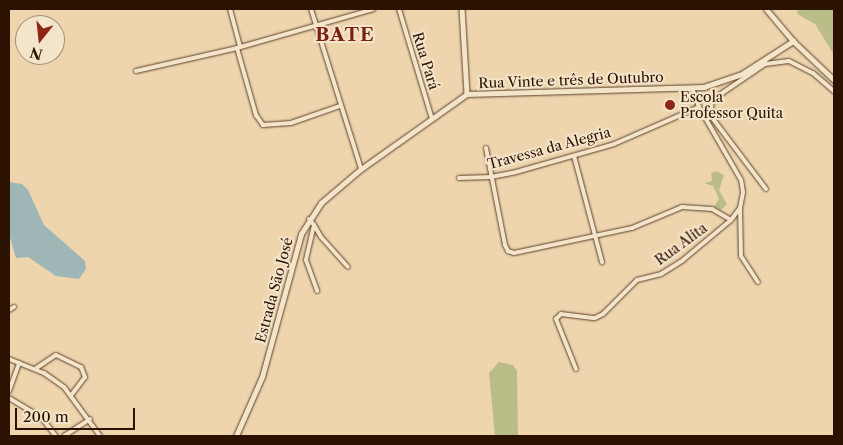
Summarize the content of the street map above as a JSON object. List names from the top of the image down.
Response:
{
  "streets": {
    "street": [
      "Rua Pará",
      "Rua Vinte e três de Outubro",
      "Travessa da Alegria",
      "Rua Alita",
      "Estrada São José"
    ]
  },
  "crossings": [
    ["Rua Pará", "Rua Vinte e três de Outubro"],
    ["Rua Vinte e três de Outubro", "Estrada São José"]
  ],
  "districts": ["BATE"],
  "places": ["Escola Professor Quita"],
  "scale_bar": "200 m",
  "north": "bottom"
}
